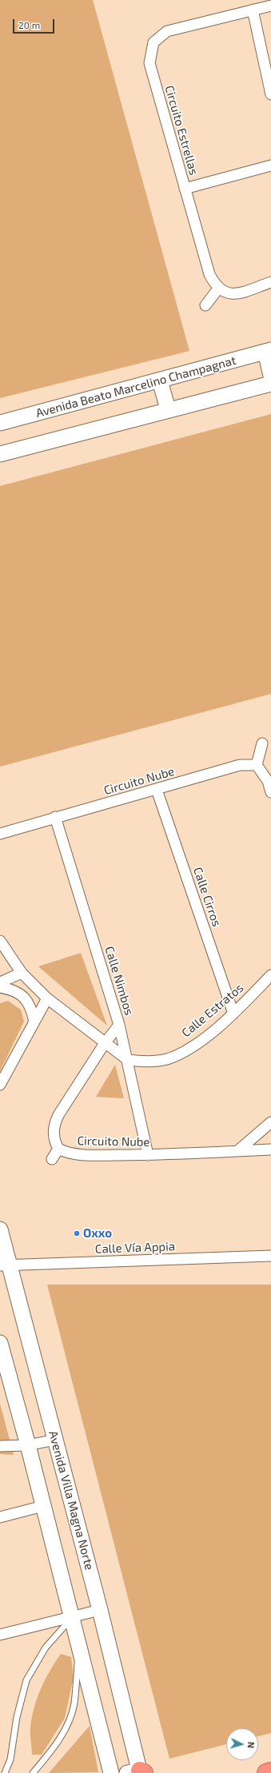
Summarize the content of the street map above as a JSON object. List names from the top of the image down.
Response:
{
  "streets": {
    "street": [
      "Circuito Estrellas",
      "Avenida Beato Marcelino Champagnat",
      "Circuito Nube",
      "Calle Cirros",
      "Calle Nimbos",
      "Calle Estratos",
      "Calle Vía Appia",
      "Avenida Villa Magna Norte"
    ]
  },
  "crossings": [
    ["Circuito Nube", "Calle Cirros"],
    ["Circuito Nube", "Calle Nimbos"],
    ["Calle Cirros", "Calle Estratos"],
    ["Calle Nimbos", "Calle Estratos"],
    ["Calle Vía Appia", "Avenida Villa Magna Norte"]
  ],
  "places": ["Oxxo"],
  "scale_bar": "20 m",
  "north": "right"
}
